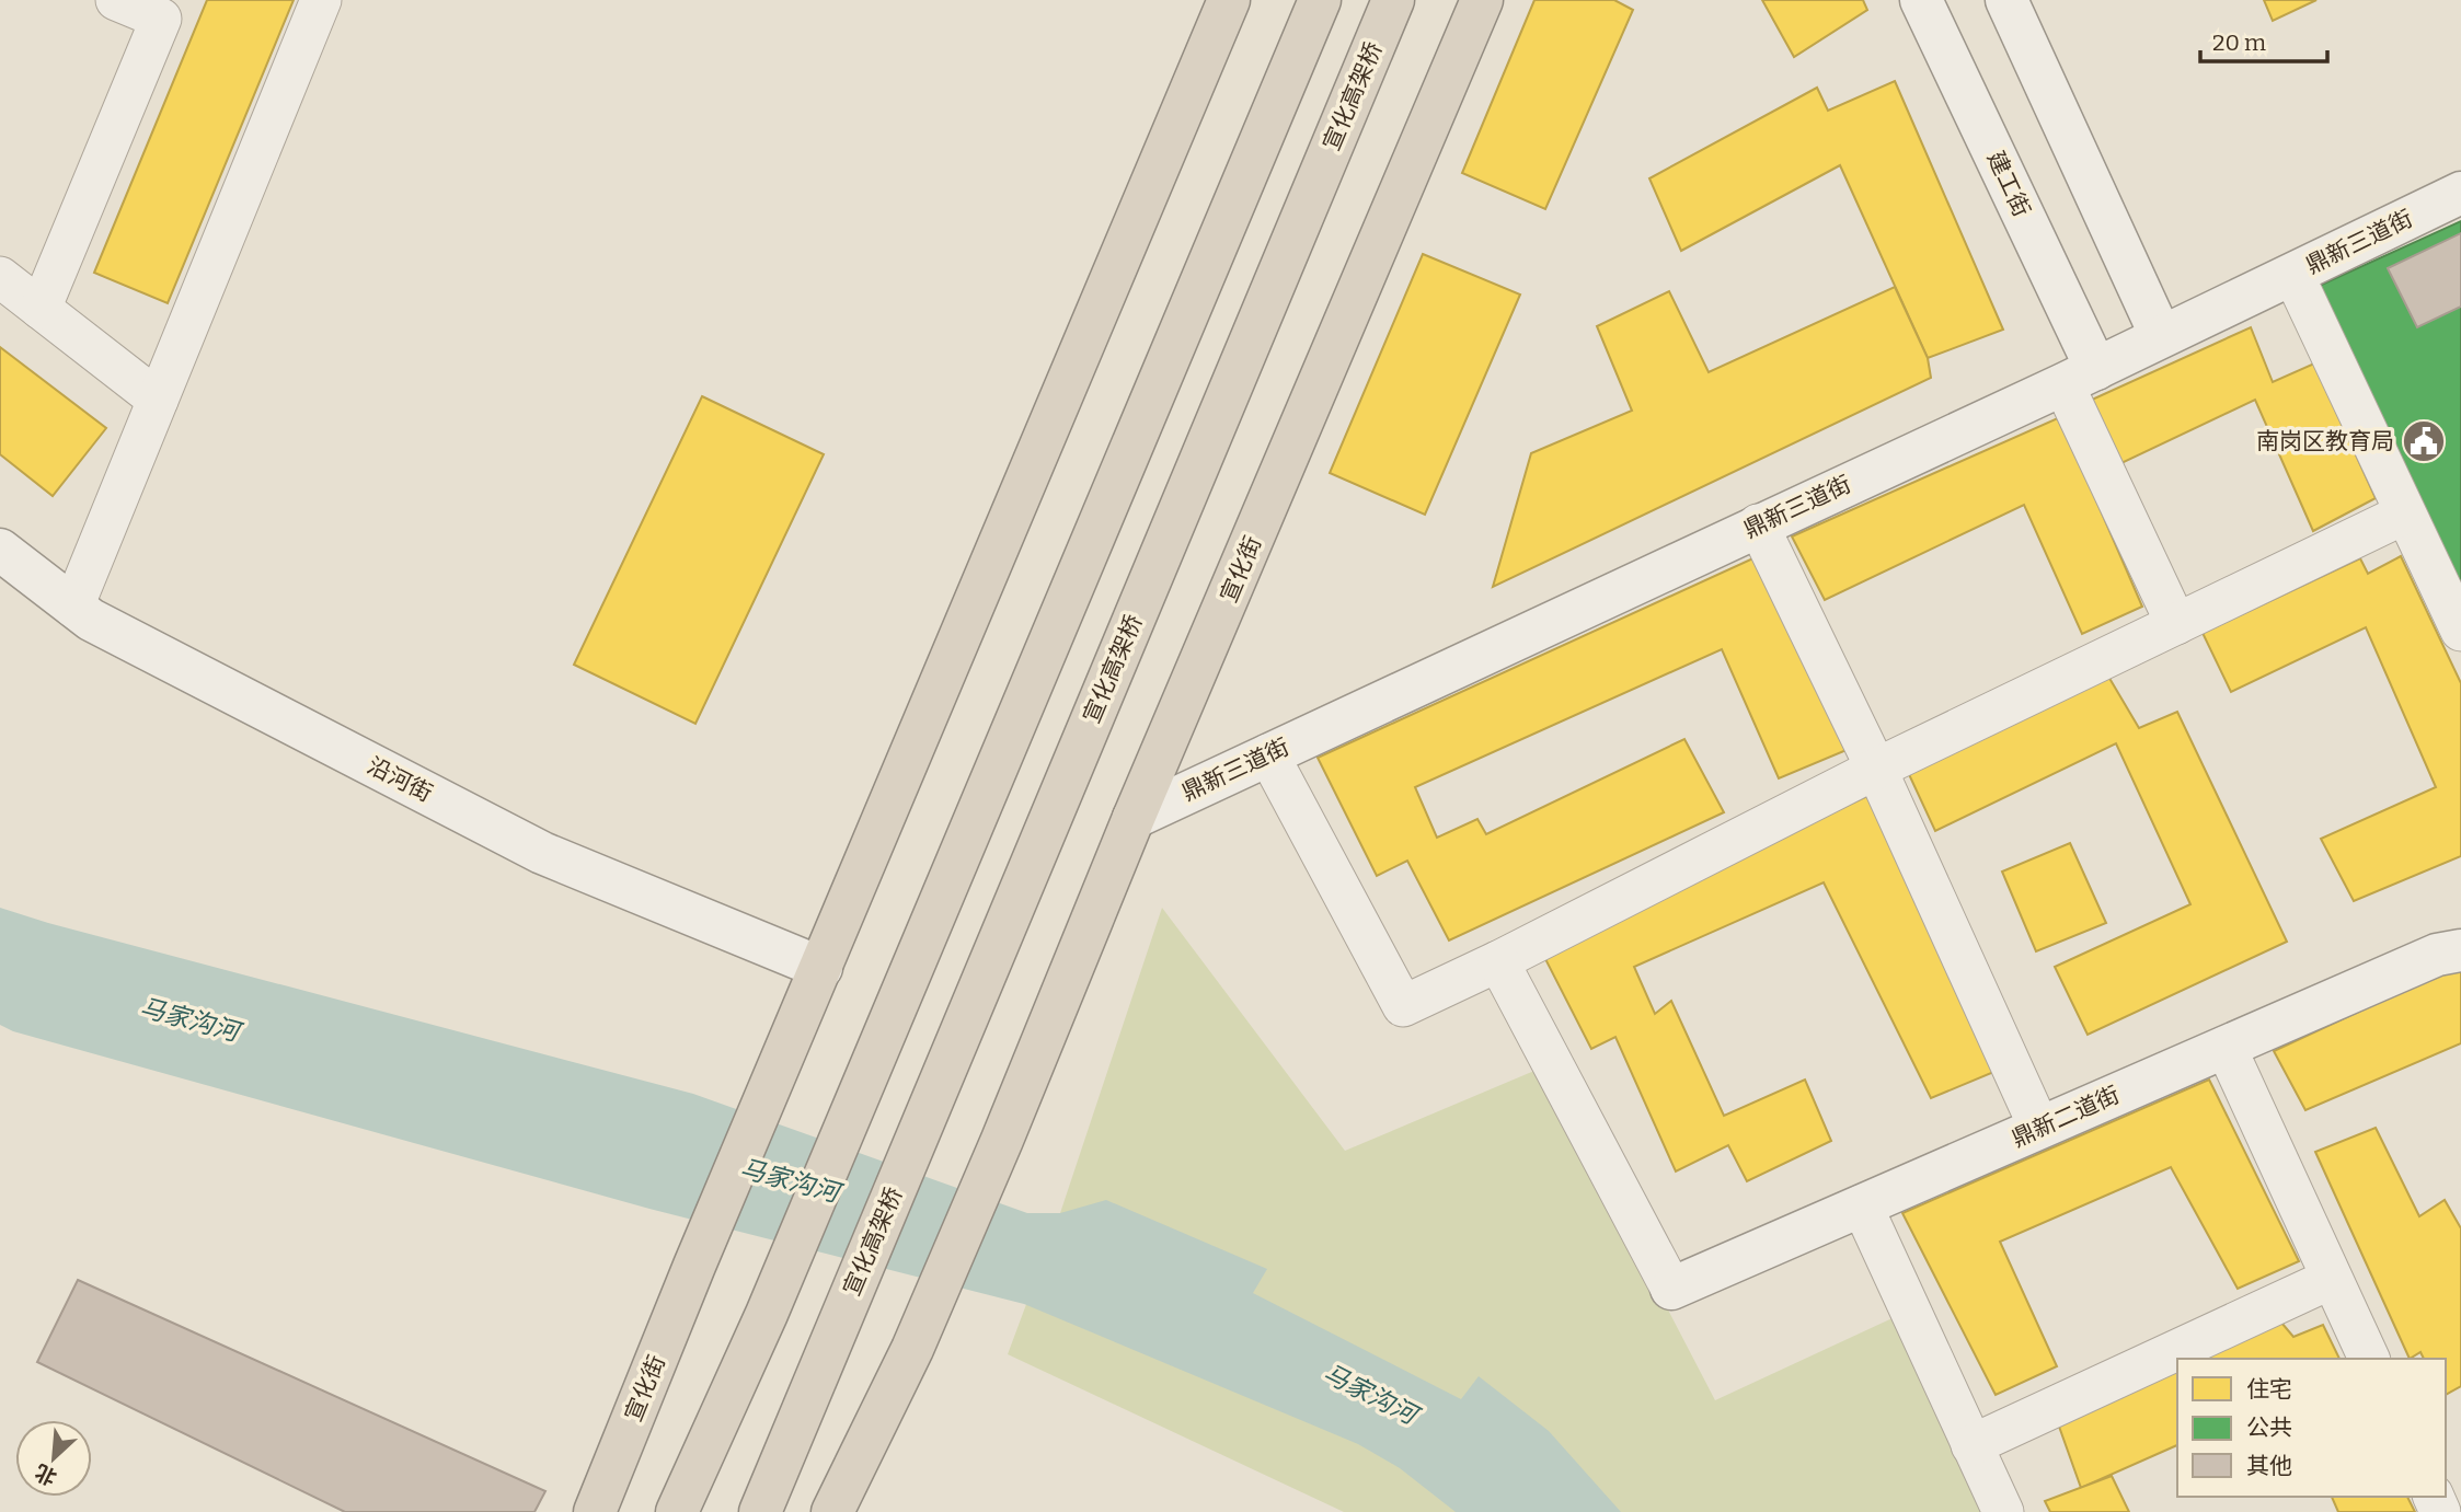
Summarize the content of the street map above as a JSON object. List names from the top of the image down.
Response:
{
  "streets": {
    "highway": ["宣化高架桥", "宣化街"],
    "street": [
      "建工街",
      "鼎新三道街",
      "沿河街",
      "鼎新二道街"
    ]
  },
  "crossings": [
    ["建工街", "鼎新三道街"],
    ["鼎新三道街", "宣化街"],
    ["宣化街", "沿河街"]
  ],
  "water": ["马家沟河"],
  "places": {
    "public building": ["南岗区教育局"]
  },
  "legend": ["住宅", "公共", "其他"],
  "scale_bar": "20 m",
  "north": "bottom left"
}
